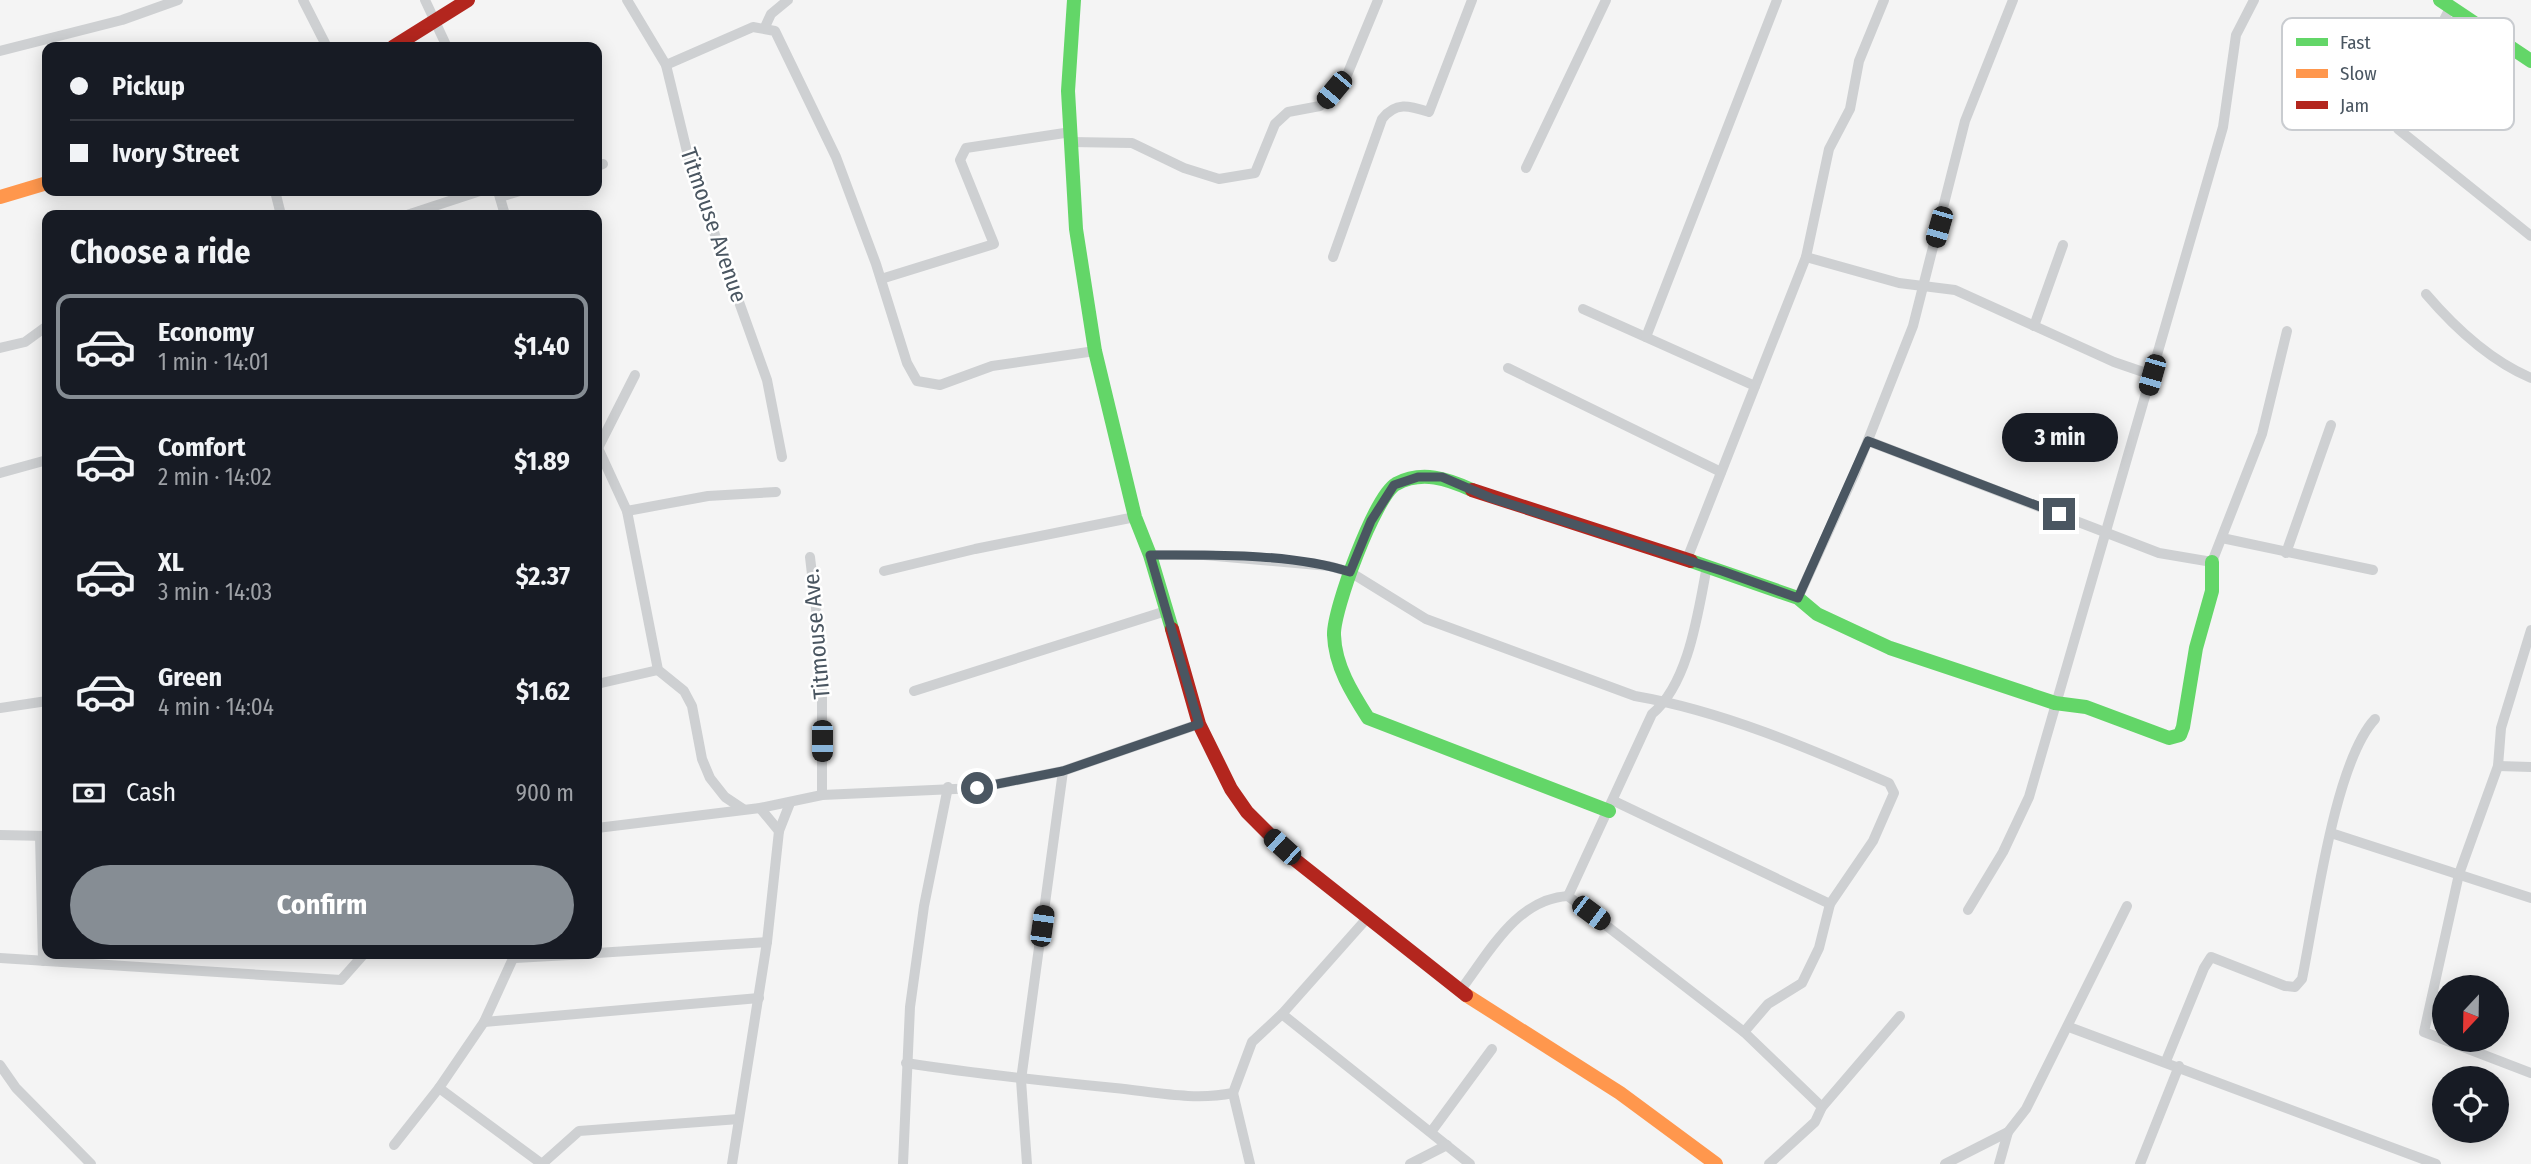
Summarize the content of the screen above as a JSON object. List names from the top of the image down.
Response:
{
  "streets": {
    "street": ["Titmouse Avenue", "Titmouse Ave."]
  },
  "legend": ["Fast", "Slow", "Jam"],
  "north": "bottom",
  "page": {
    "banner": ["Pickup", "Ivory Street"],
    "heading": "Choose a ride",
    "list": [
      {
        "name": "Economy",
        "note": "1 min · 14:01",
        "value": "$1.40"
      },
      {
        "name": "Comfort",
        "note": "2 min · 14:02",
        "value": "$1.89"
      },
      {
        "name": "XL",
        "note": "3 min · 14:03",
        "value": "$2.37"
      },
      {
        "name": "Green",
        "note": "4 min · 14:04",
        "value": "$1.62"
      }
    ],
    "bubble": "3 min",
    "pay": ["Cash", "900 m"],
    "buttons": "Confirm"
  }
}
